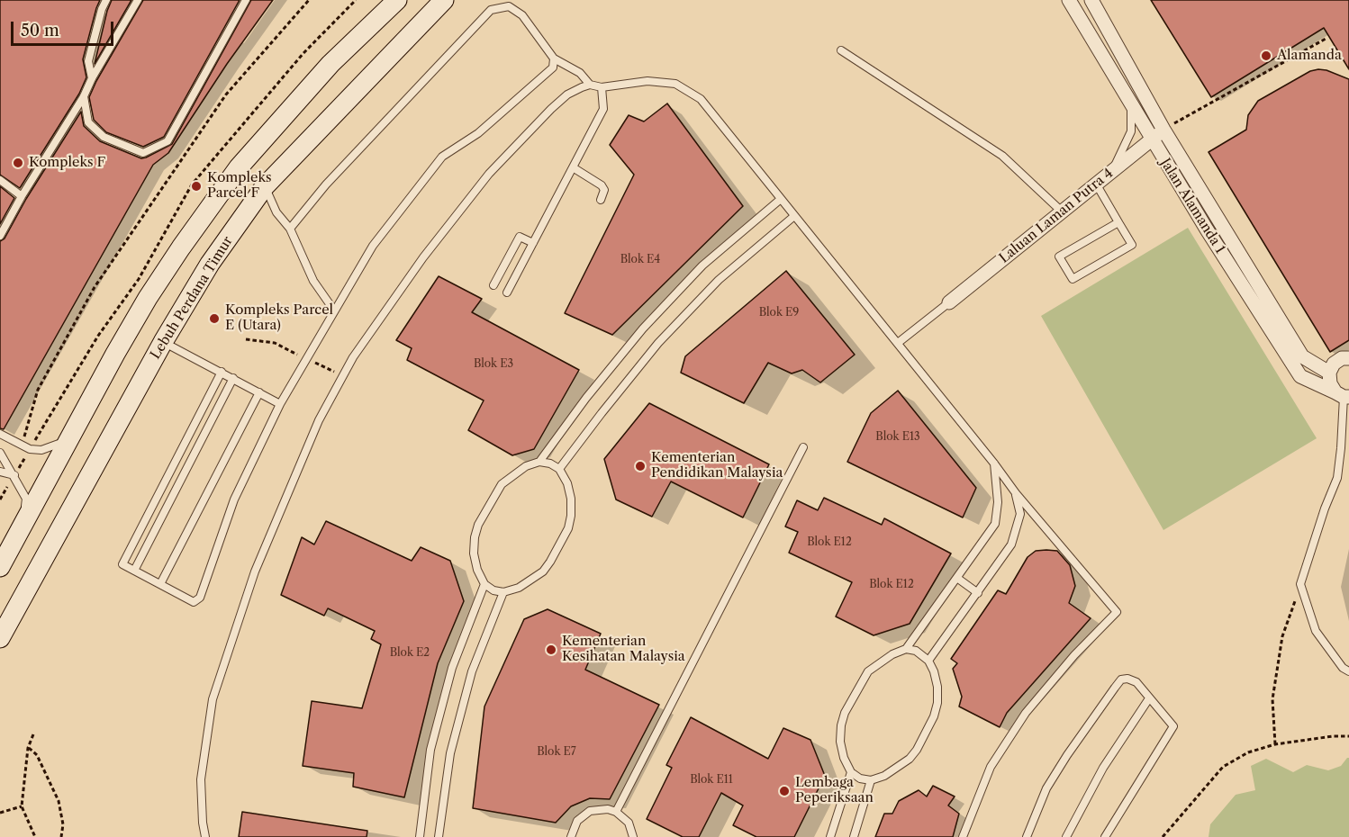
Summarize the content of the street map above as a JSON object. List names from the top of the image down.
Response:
{
  "streets": {
    "main road": ["Lebuh Perdana Timur"],
    "street": ["Jalan Alamanda 1", "Laluan Laman Putra 4"]
  },
  "crossings": [
    ["Jalan Alamanda 1", "Laluan Laman Putra 4"]
  ],
  "places": [
    "Alamanda",
    "Kompleks F",
    "Kompleks Parcel F",
    "Kompleks Parcel E (Utara)",
    "Kementerian Pendidikan Malaysia",
    "Kementerian Kesihatan Malaysia",
    "Lembaga Peperiksaan"
  ],
  "house_numbers": [
    "Blok E4",
    "Blok E9",
    "Blok E3",
    "Blok E13",
    "Blok E12",
    "Blok E12",
    "Blok E2",
    "Blok E7",
    "Blok E11"
  ],
  "scale_bar": "50 m"
}
